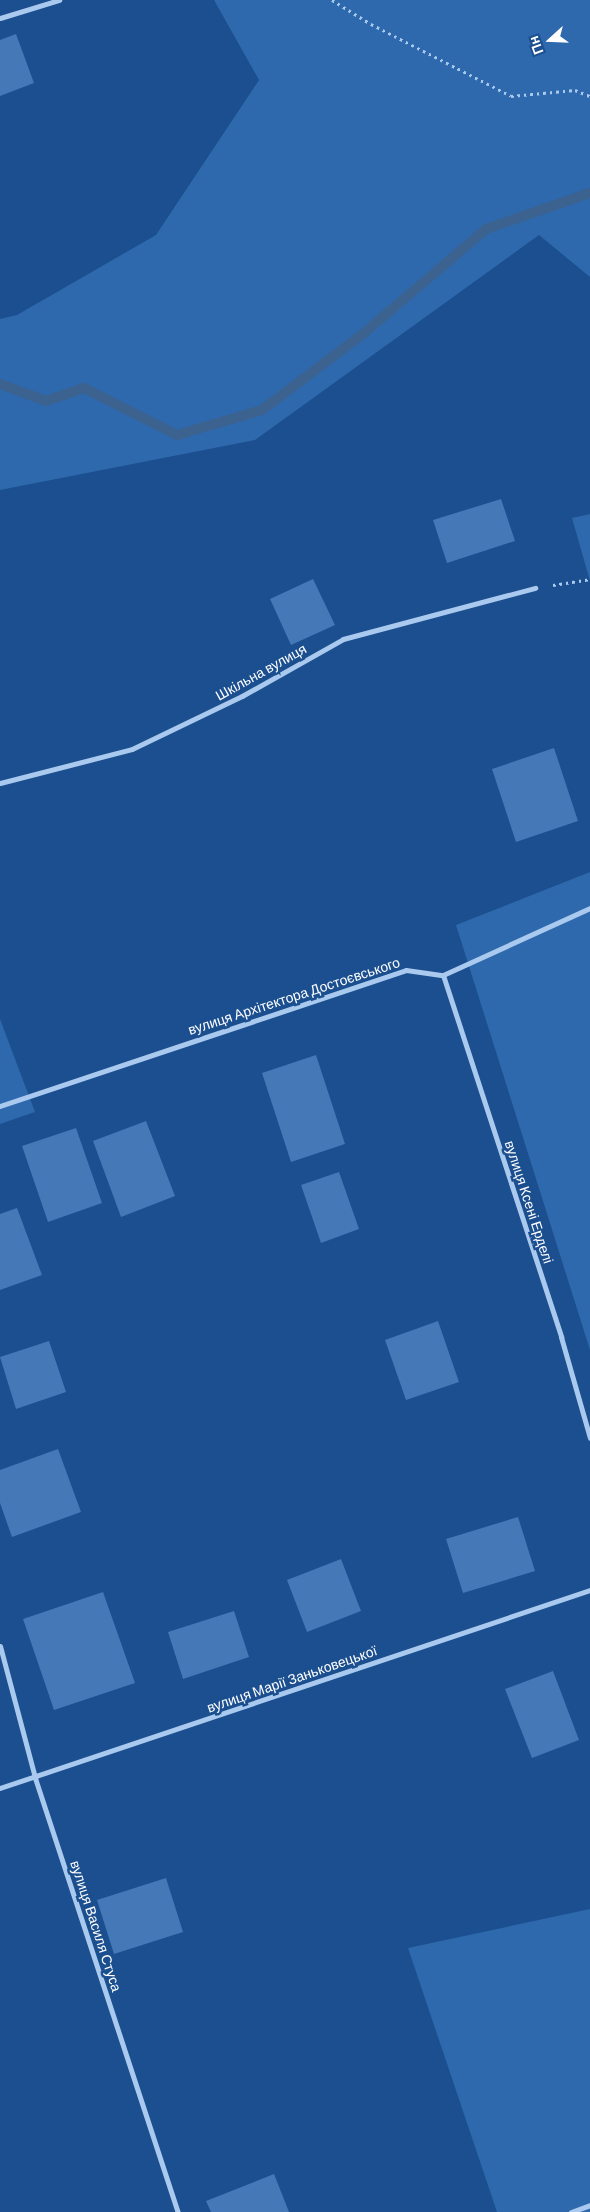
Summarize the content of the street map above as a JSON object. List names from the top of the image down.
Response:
{
  "streets": {
    "street": [
      "Шкільна вулиця",
      "вулиця Архітектора Достоєвського",
      "вулиця Ксені Ерделі",
      "вулиця Марії Заньковецької",
      "вулиця Василя Стуса"
    ]
  },
  "crossings": [
    ["вулиця Архітектора Достоєвського", "вулиця Ксені Ерделі"],
    ["вулиця Марії Заньковецької", "вулиця Василя Стуса"]
  ],
  "north": "left"
}
